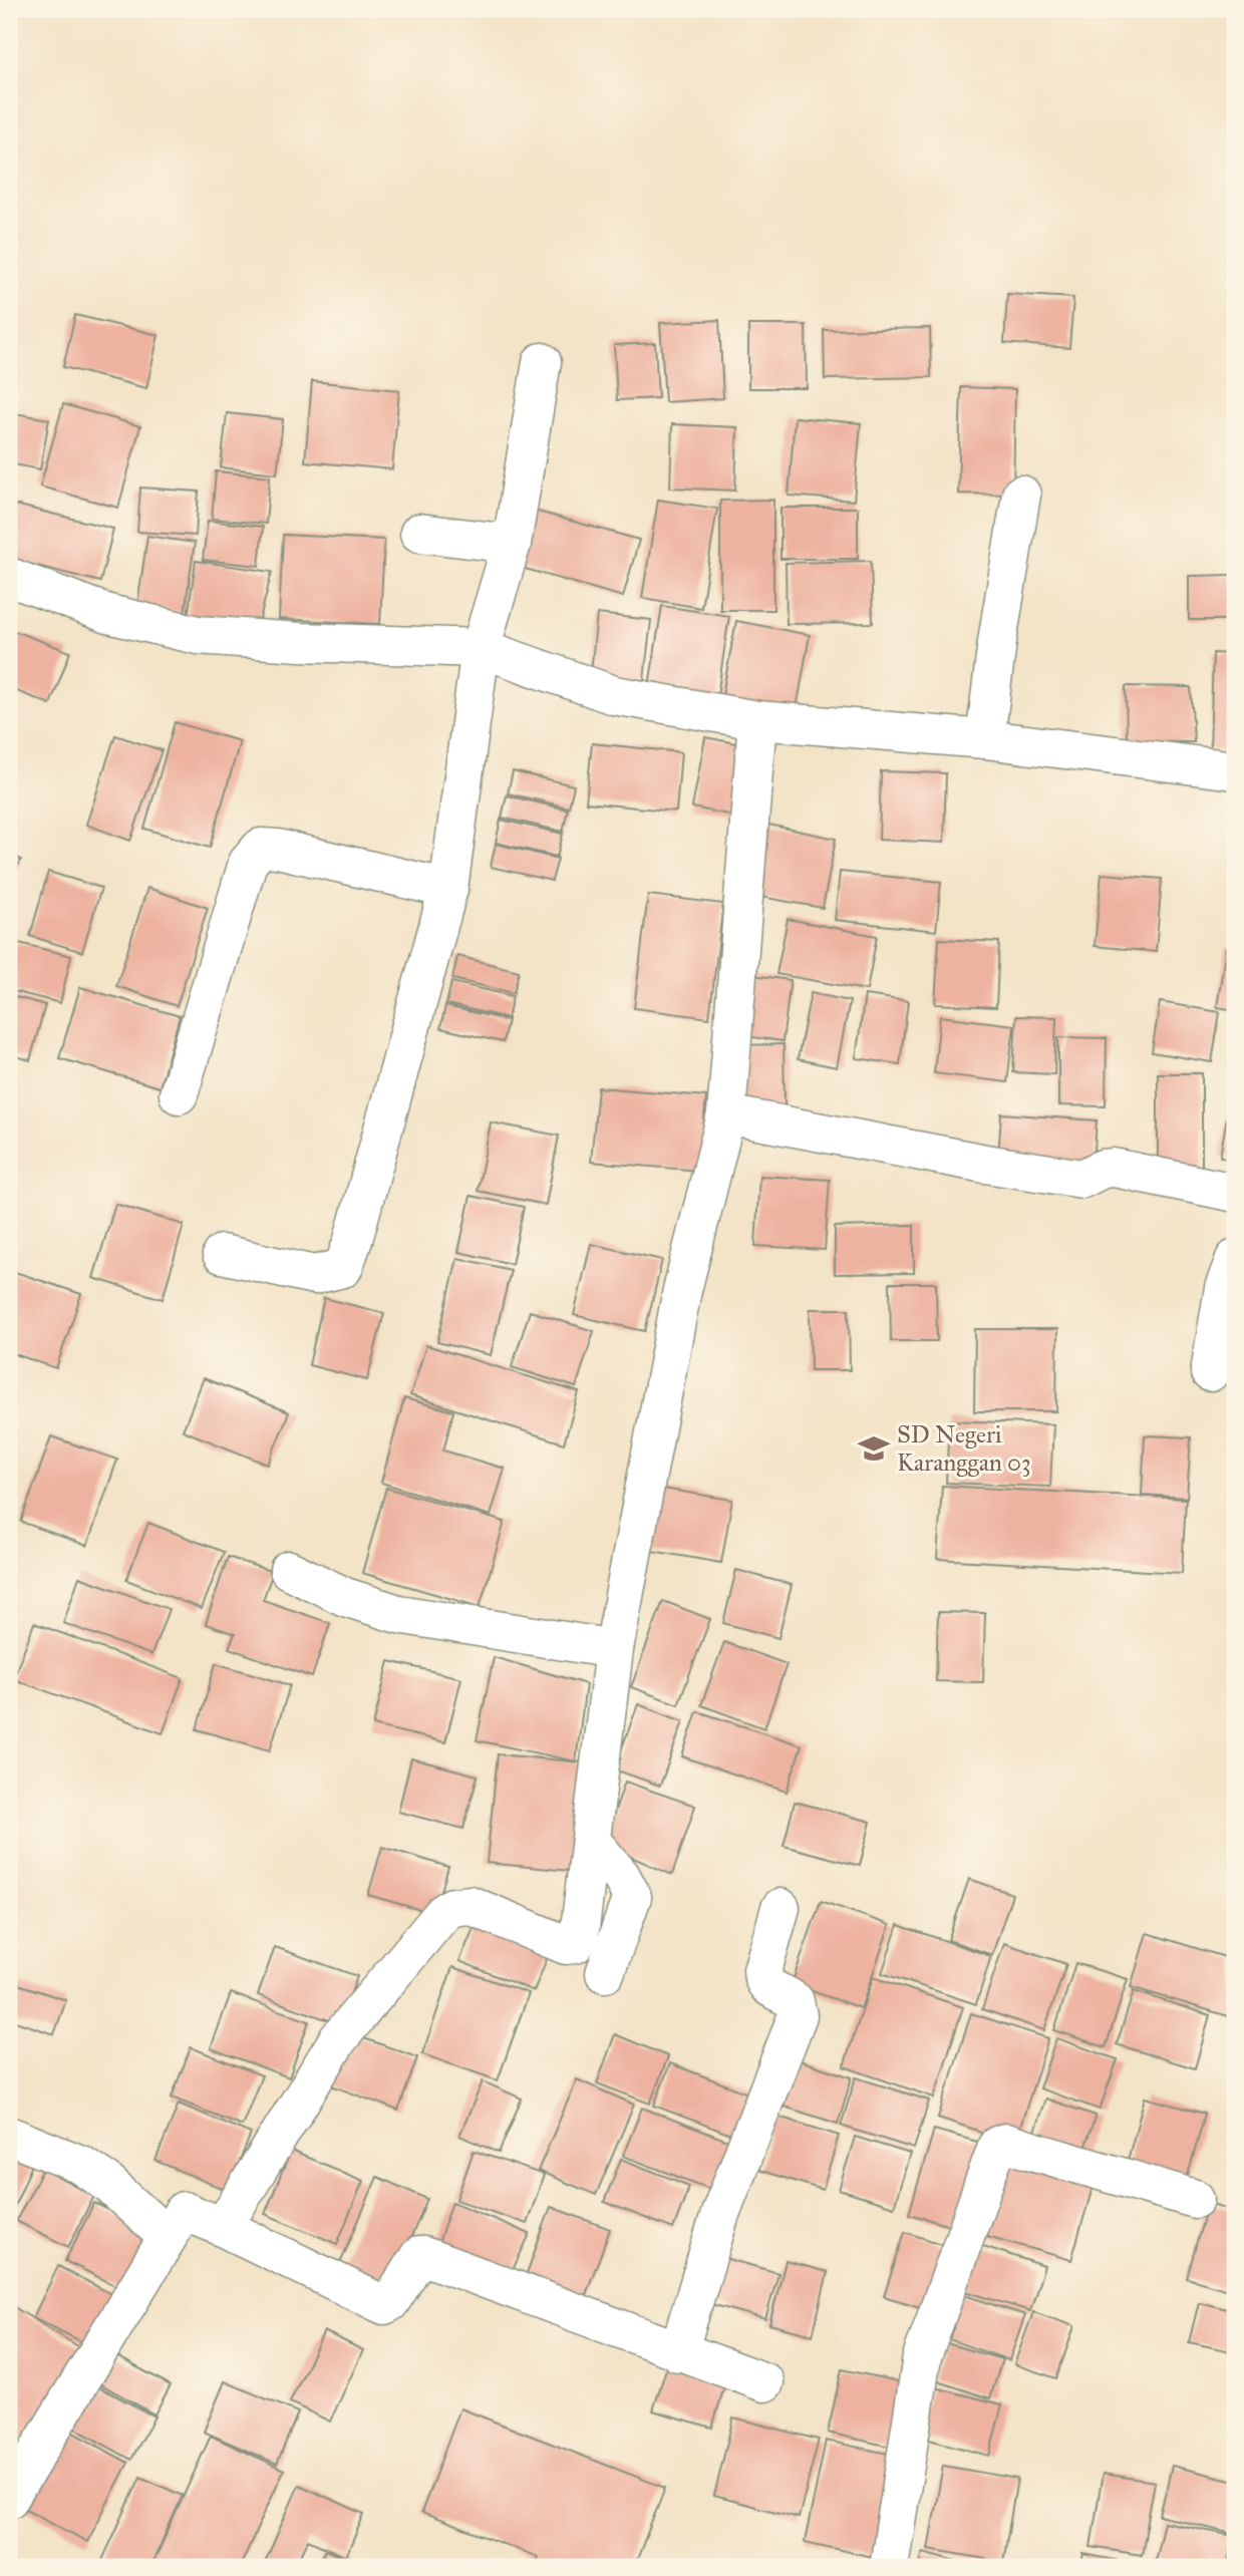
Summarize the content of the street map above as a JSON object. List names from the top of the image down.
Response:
{
  "places": {
    "school or university": ["SD Negeri Karanggan 03"]
  }
}
